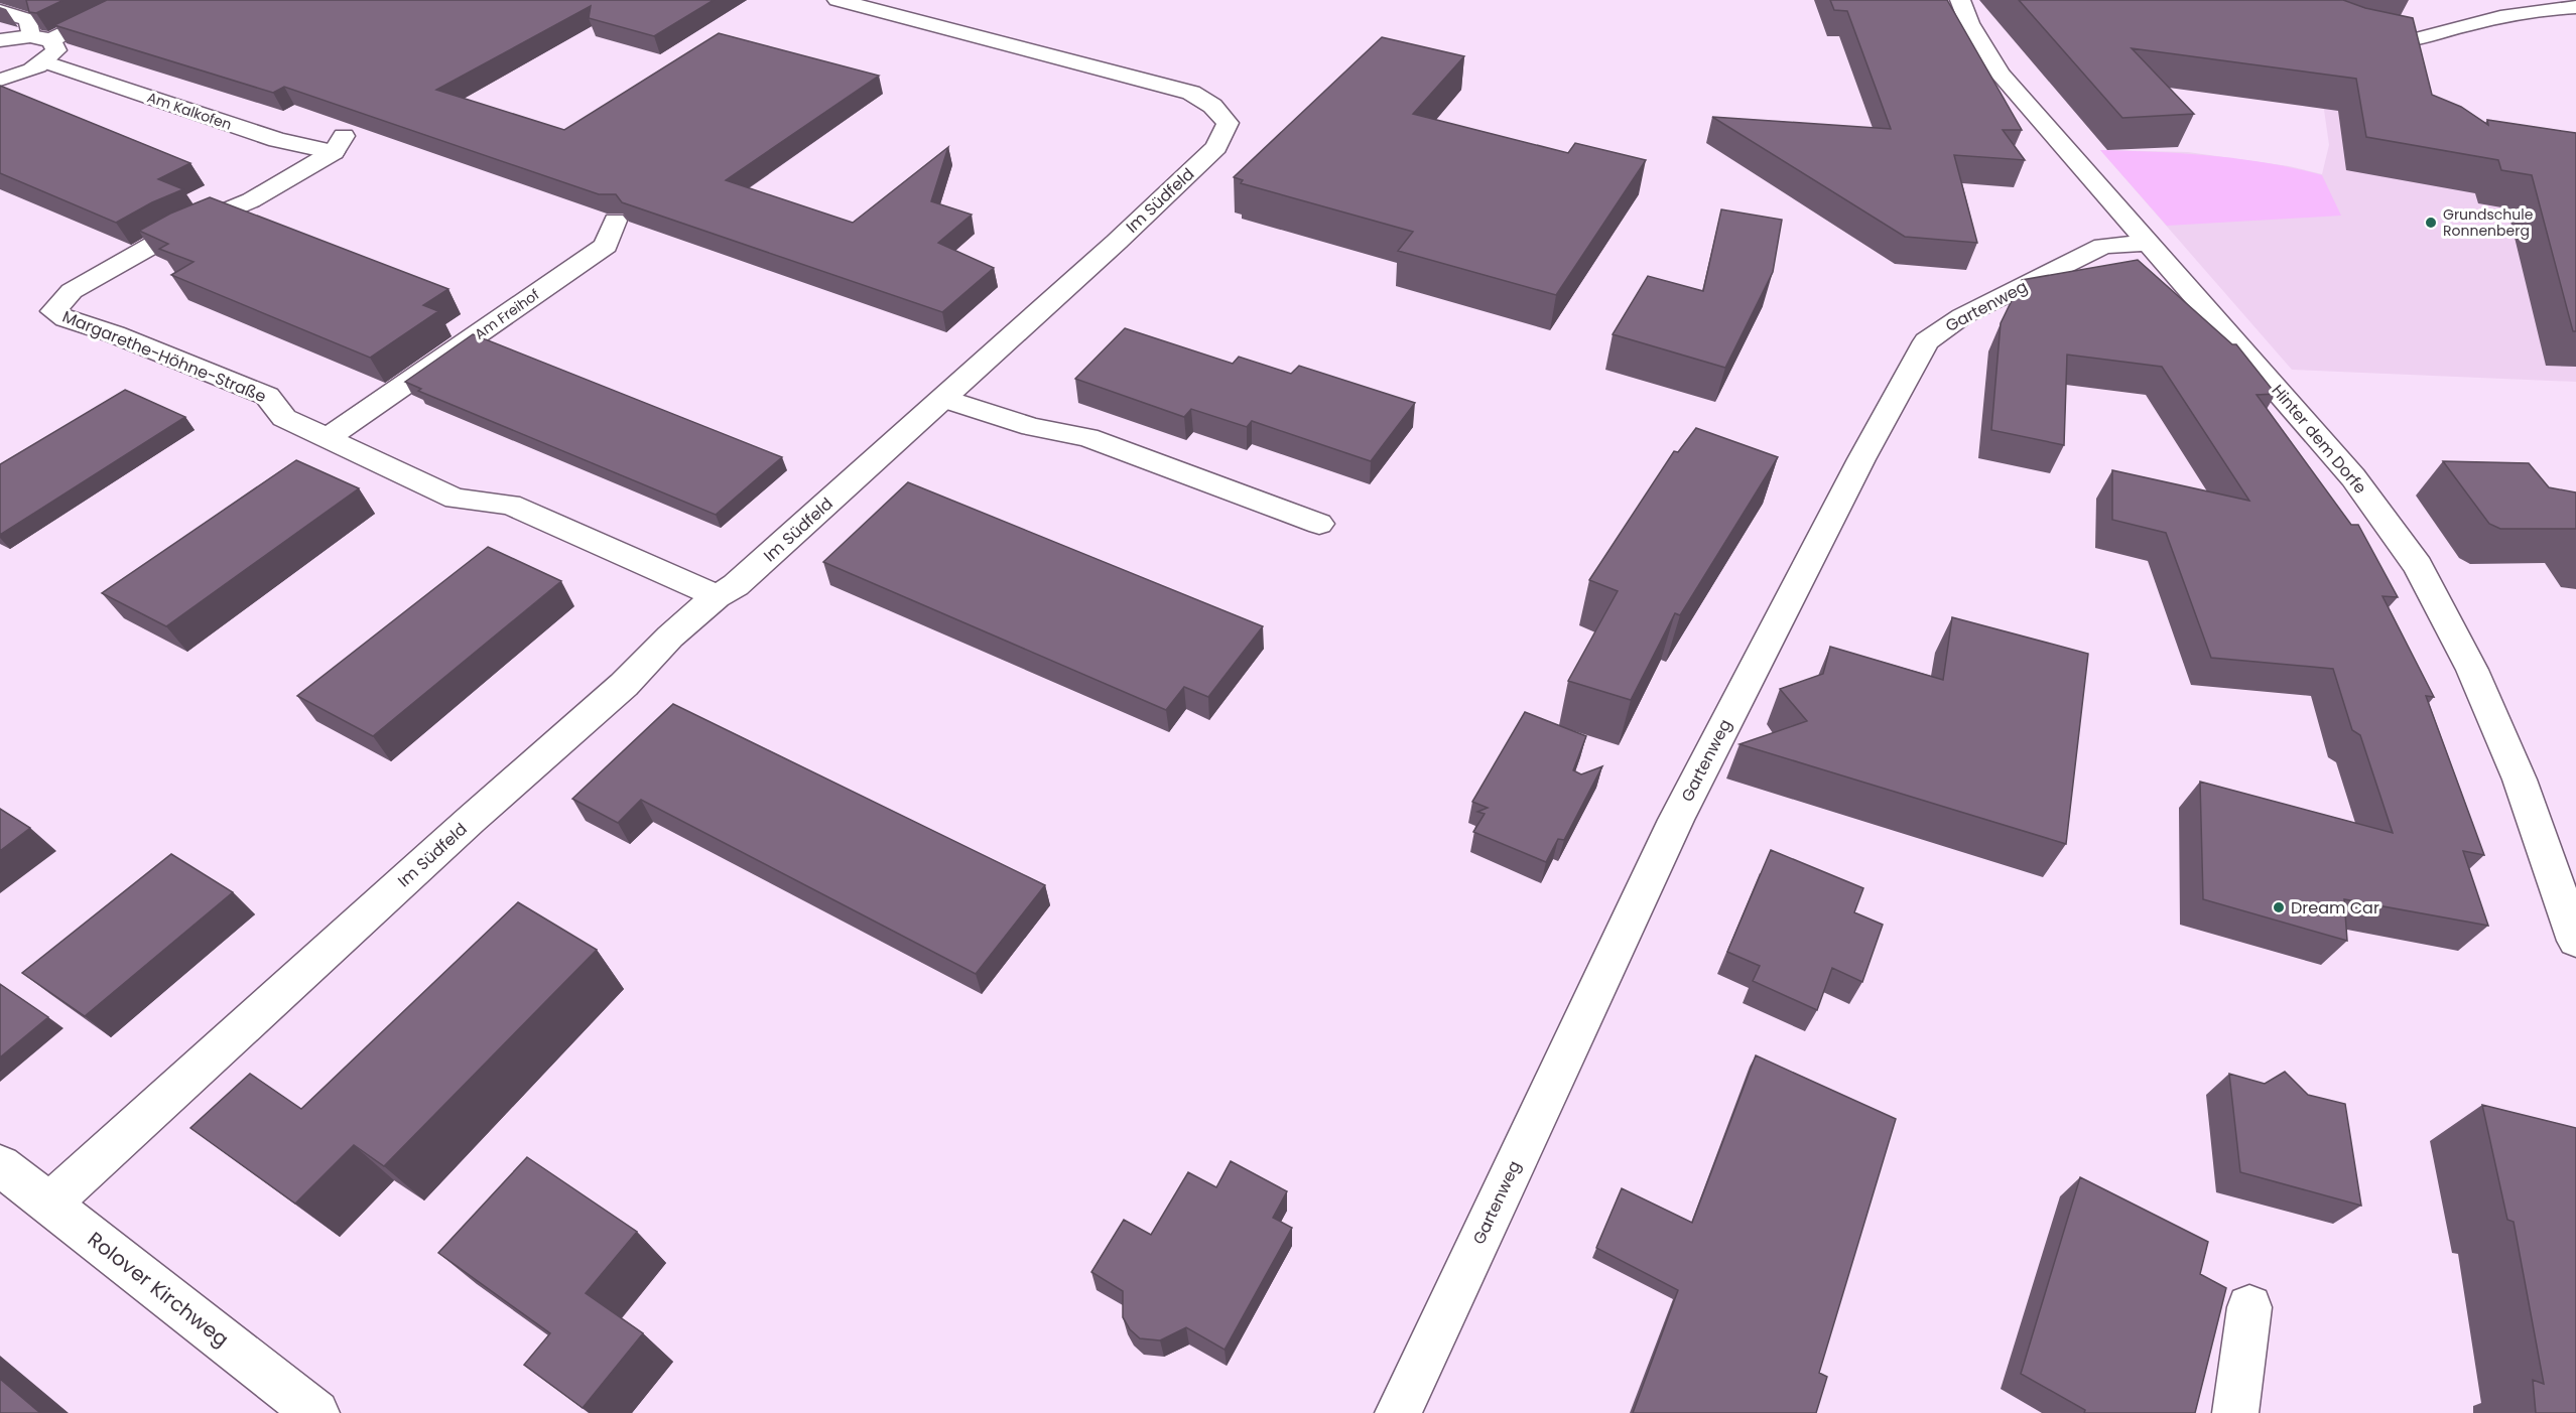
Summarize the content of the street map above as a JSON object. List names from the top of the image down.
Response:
{
  "streets": {
    "street": [
      "Am Kalkofen",
      "Im Südfeld",
      "Gartenweg",
      "Am Freihof",
      "Margarethe-Höhne-Straße",
      "Hinter dem Dorfe",
      "Rolover Kirchweg"
    ]
  },
  "crossings": [
    ["Am Kalkofen", "Margarethe-Höhne-Straße"],
    ["Im Südfeld", "Margarethe-Höhne-Straße"],
    ["Im Südfeld", "Rolover Kirchweg"],
    ["Gartenweg", "Hinter dem Dorfe"],
    ["Am Freihof", "Margarethe-Höhne-Straße"]
  ],
  "places": ["Grundschule Ronnenberg", "Dream Car"]
}
